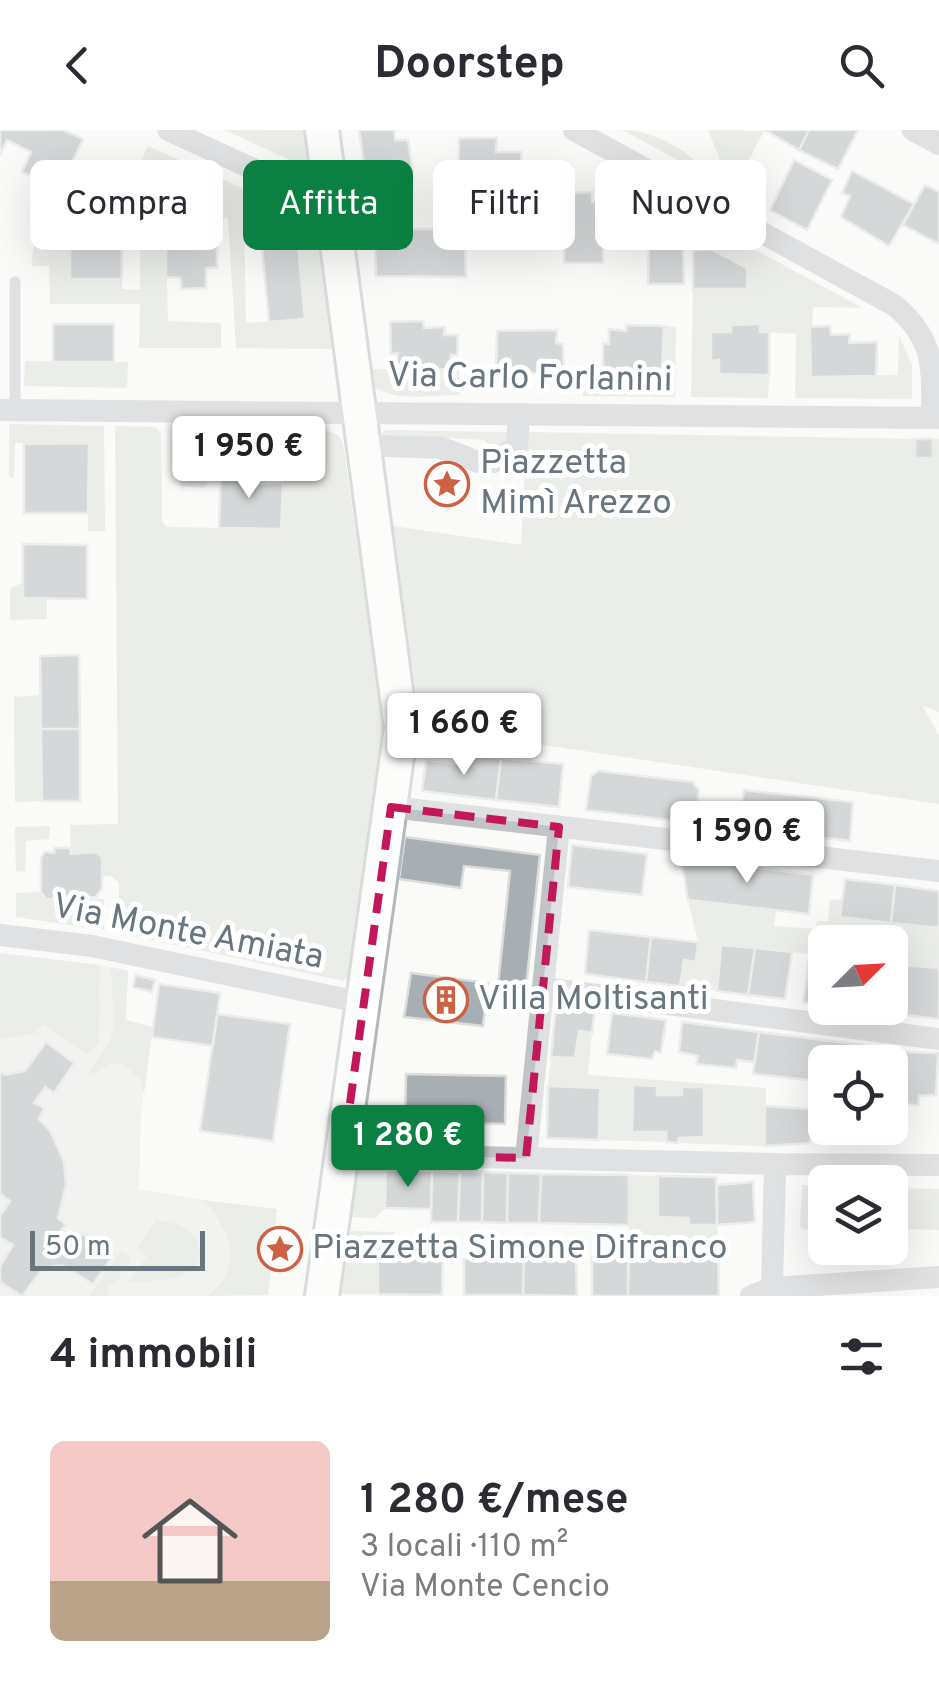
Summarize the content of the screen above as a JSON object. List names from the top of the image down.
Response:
{
  "streets": {
    "street": ["Via Carlo Forlanini", "Via Monte Amiata"]
  },
  "places": {
    "place": ["Piazzetta Mimì Arezzo", "Piazzetta Simone Difranco"],
    "building": ["Villa Moltisanti"]
  },
  "scale_bar": "50 m",
  "north": "top right",
  "page": {
    "header": "Doorstep",
    "chip": [
      "Compra",
      "Affitta",
      "Filtri",
      "Nuovo"
    ],
    "price": [
      "1 950 €",
      "1 660 €",
      "1 590 €",
      "1 280 €"
    ],
    "scale": "50 m",
    "heading": "4 immobili",
    "list": [
      {
        "name": "1 280 €/mese",
        "note": "3 locali · 110 m² · Via Monte Cencio"
      }
    ]
  }
}
